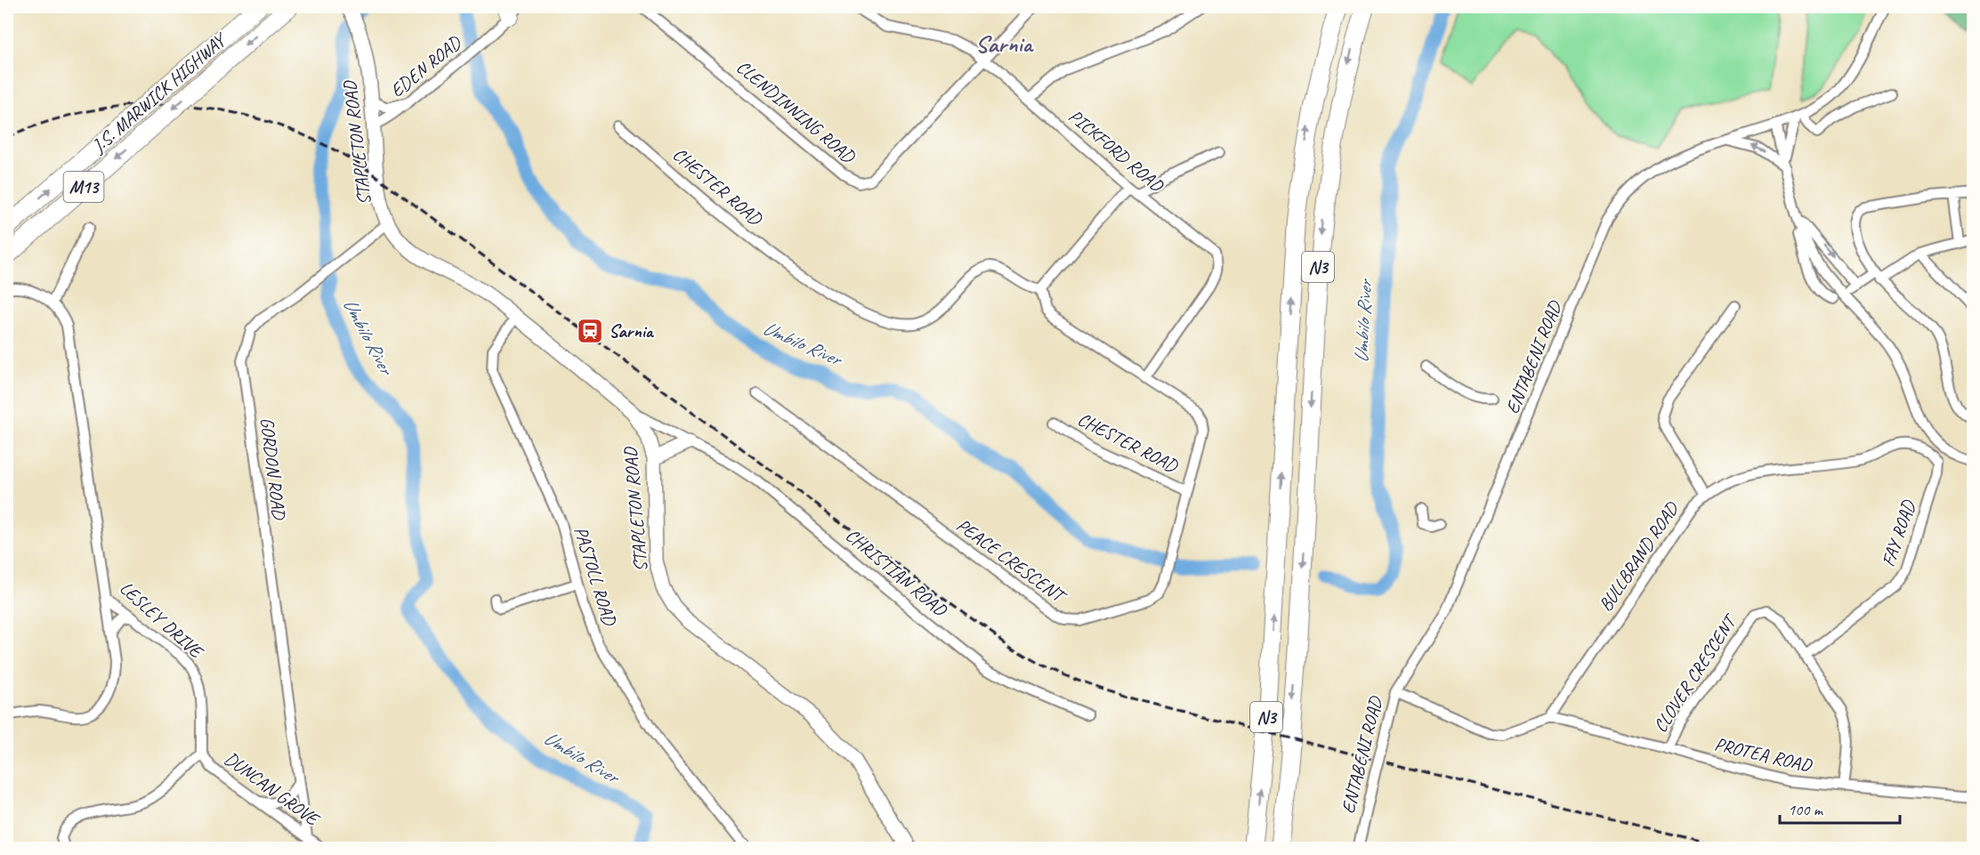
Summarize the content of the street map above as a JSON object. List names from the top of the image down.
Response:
{
  "streets": {
    "highway": ["J.S. MARWICK HIGHWAY", "M13", "N3"],
    "main road": ["STAPLETON ROAD"],
    "street": [
      "EDEN ROAD",
      "CLENDINNING ROAD",
      "PICKFORD ROAD",
      "CHESTER ROAD",
      "ENTABENI ROAD",
      "GORDON ROAD",
      "FAY ROAD",
      "BULLBRAND ROAD",
      "PEACE CRESCENT",
      "CHRISTIAN ROAD",
      "PASTOLL ROAD",
      "LESLEY DRIVE",
      "CLOVER CRESCENT",
      "PROTEA ROAD",
      "DUNCAN GROVE"
    ]
  },
  "crossings": [
    ["EDEN ROAD", "STAPLETON ROAD"],
    ["CLENDINNING ROAD", "PICKFORD ROAD"],
    ["STAPLETON ROAD", "GORDON ROAD"],
    ["STAPLETON ROAD", "CHRISTIAN ROAD"],
    ["STAPLETON ROAD", "PASTOLL ROAD"],
    ["PICKFORD ROAD", "PEACE CRESCENT"],
    ["CHESTER ROAD", "PEACE CRESCENT"],
    ["GORDON ROAD", "DUNCAN GROVE"],
    ["FAY ROAD", "BULLBRAND ROAD"],
    ["FAY ROAD", "CLOVER CRESCENT"],
    ["BULLBRAND ROAD", "PROTEA ROAD"],
    ["LESLEY DRIVE", "DUNCAN GROVE"],
    ["CLOVER CRESCENT", "PROTEA ROAD"]
  ],
  "districts": ["Sarnia"],
  "water": ["Umbilo River"],
  "places": {
    "station": ["Sarnia"]
  },
  "scale_bar": "100 m"
}
